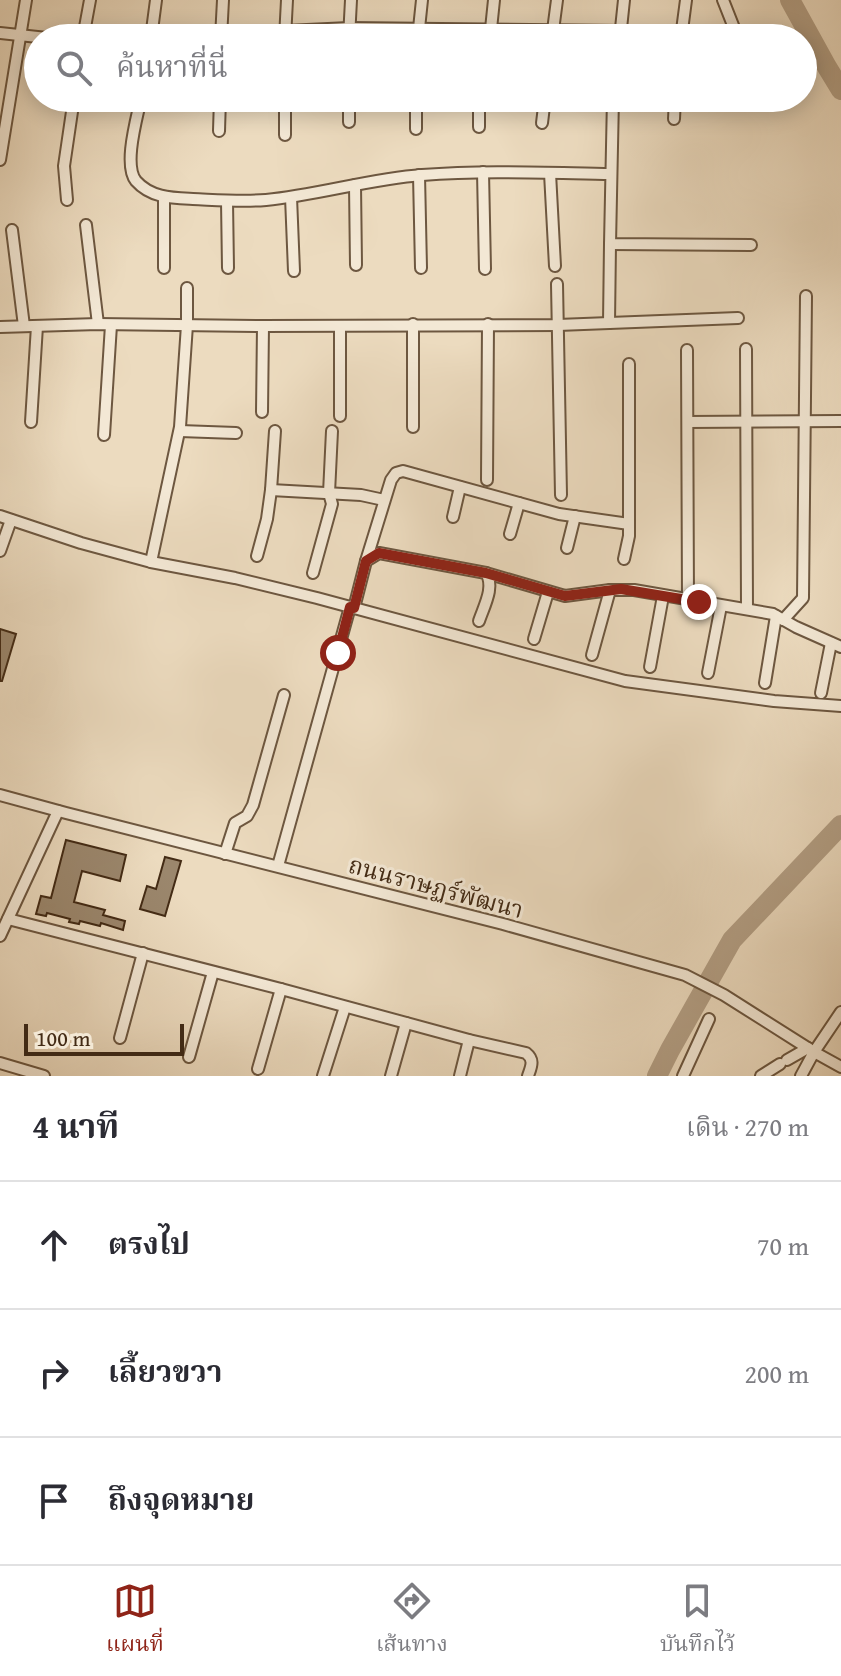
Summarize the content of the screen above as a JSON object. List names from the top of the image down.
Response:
{
  "streets": {
    "street": ["ถนนราษฏร์พัฒนา"]
  },
  "scale_bar": "100 m",
  "page": {
    "search": "ค้นหาที่นี่",
    "scale": "100 m",
    "heading": ["4 นาที", "เดิน · 270 m"],
    "list": [
      ["ตรงไป", "70 m"],
      ["เลี้ยวขวา", "200 m"],
      "ถึงจุดหมาย"
    ],
    "nav": ["แผนที่", "เส้นทาง", "บันทึกไว้"]
  }
}
